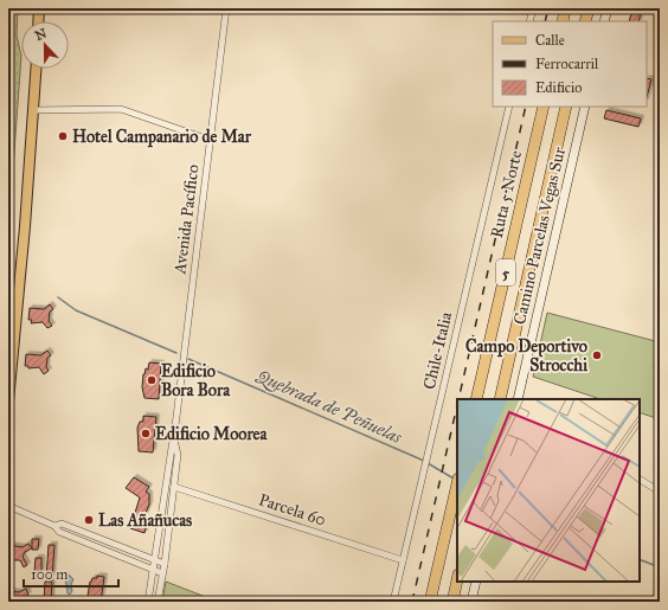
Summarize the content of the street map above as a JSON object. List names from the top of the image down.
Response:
{
  "streets": {
    "highway": ["Ruta 5 Norte", "5"],
    "street": [
      "Avenida Pacífico",
      "Camino Parcelas Vegas Sur",
      "Chile-Italia",
      "Parcela 60"
    ]
  },
  "crossings": [
    ["Avenida Pacífico", "Parcela 60"],
    ["Chile-Italia", "Parcela 60"]
  ],
  "water": ["Quebrada de Peñuelas"],
  "places": [
    "Hotel Campanario de Mar",
    "Campo Deportivo Strocchi",
    "Edificio Bora Bora",
    "Edificio Moorea",
    "Las Añañucas"
  ],
  "legend": ["Calle", "Ferrocarril", "Edificio"],
  "scale_bar": "100 m",
  "north": "top"
}
